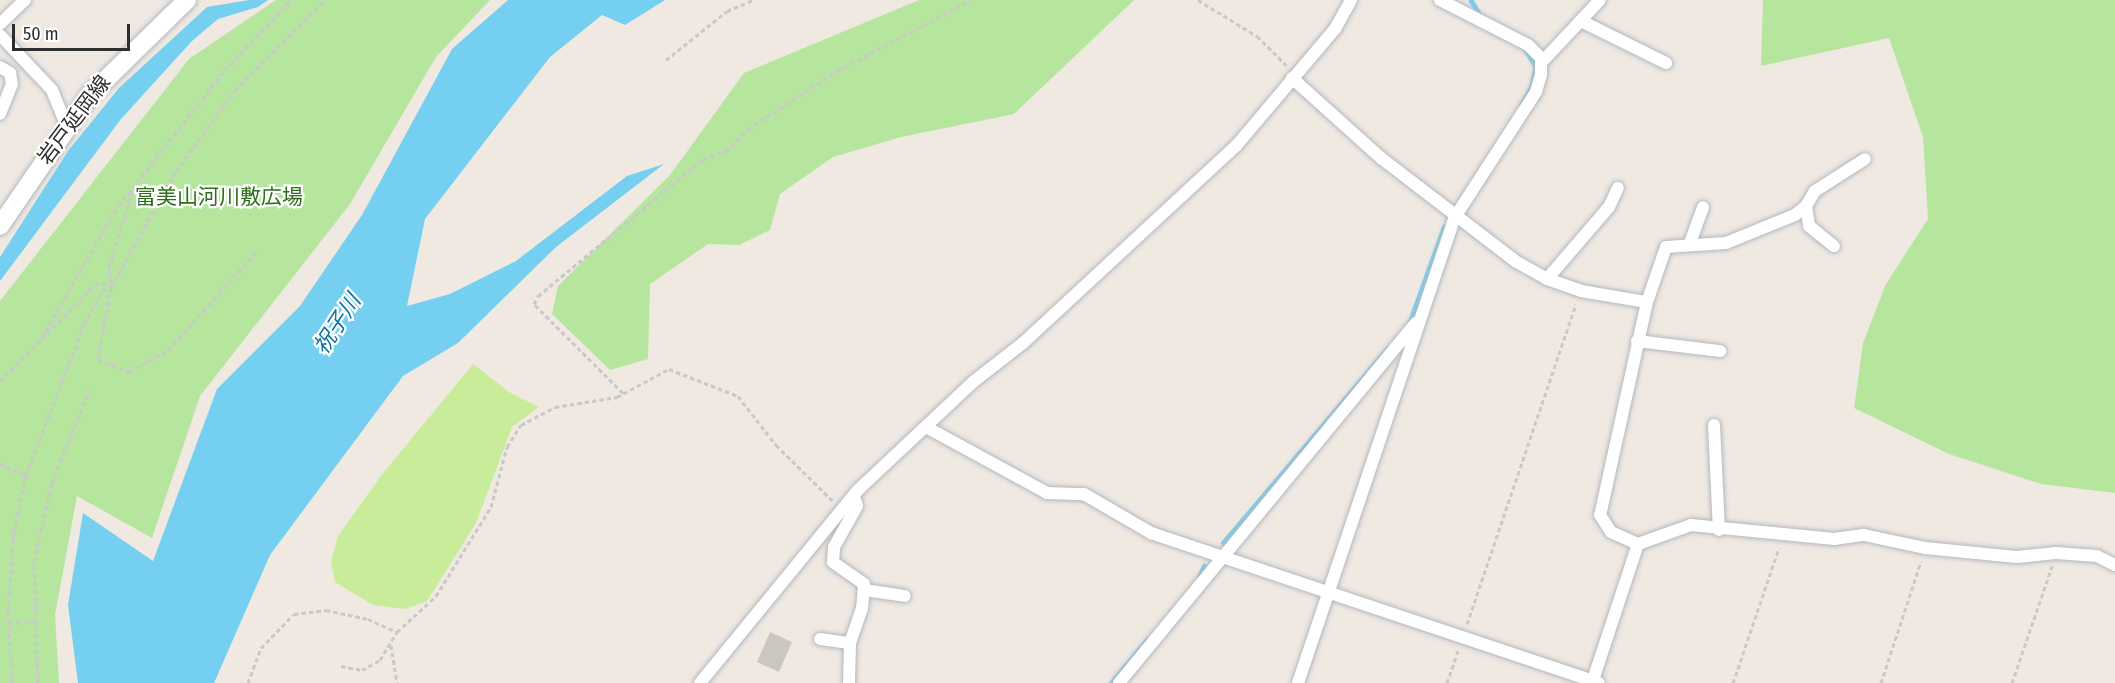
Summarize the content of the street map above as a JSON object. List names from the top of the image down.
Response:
{
  "streets": {
    "main road": ["岩戸延岡線"]
  },
  "water": ["祝子川"],
  "parks": ["富美山河川敷広場"],
  "scale_bar": "50 m"
}
